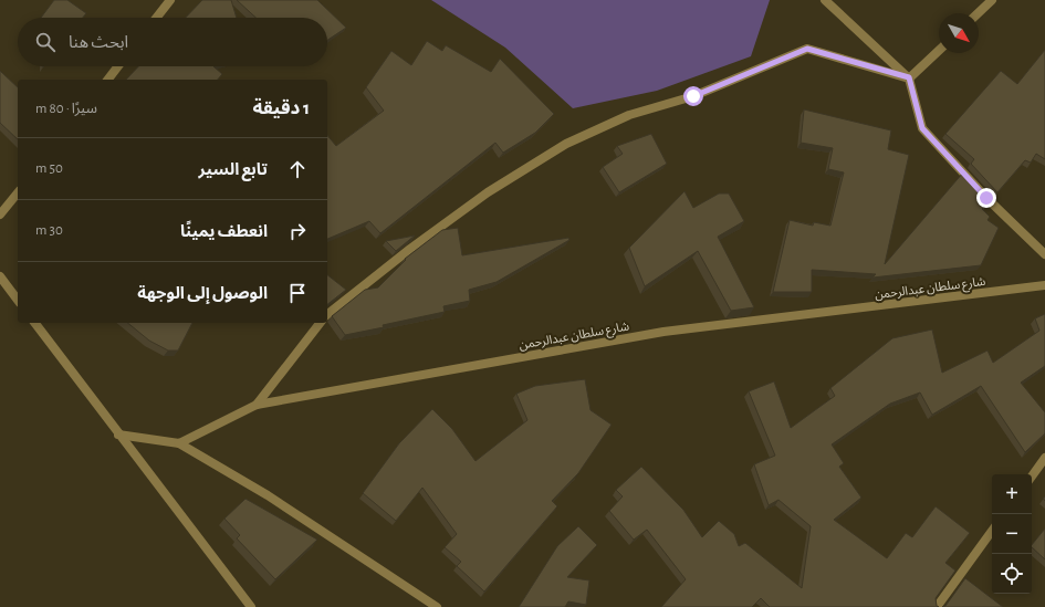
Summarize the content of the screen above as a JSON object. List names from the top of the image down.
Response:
{
  "streets": {
    "street": ["شارع سلطان عبدالرحمن"]
  },
  "north": "bottom right",
  "page": {
    "search": "ابحث هنا",
    "heading": ["1 دقيقة", "سيرًا · 80 m"],
    "list": [
      ["تابع السير", "50 m"],
      ["انعطف يمينًا", "30 m"],
      "الوصول إلى الوجهة"
    ],
    "map_buttons": ["+", "−"]
  }
}
